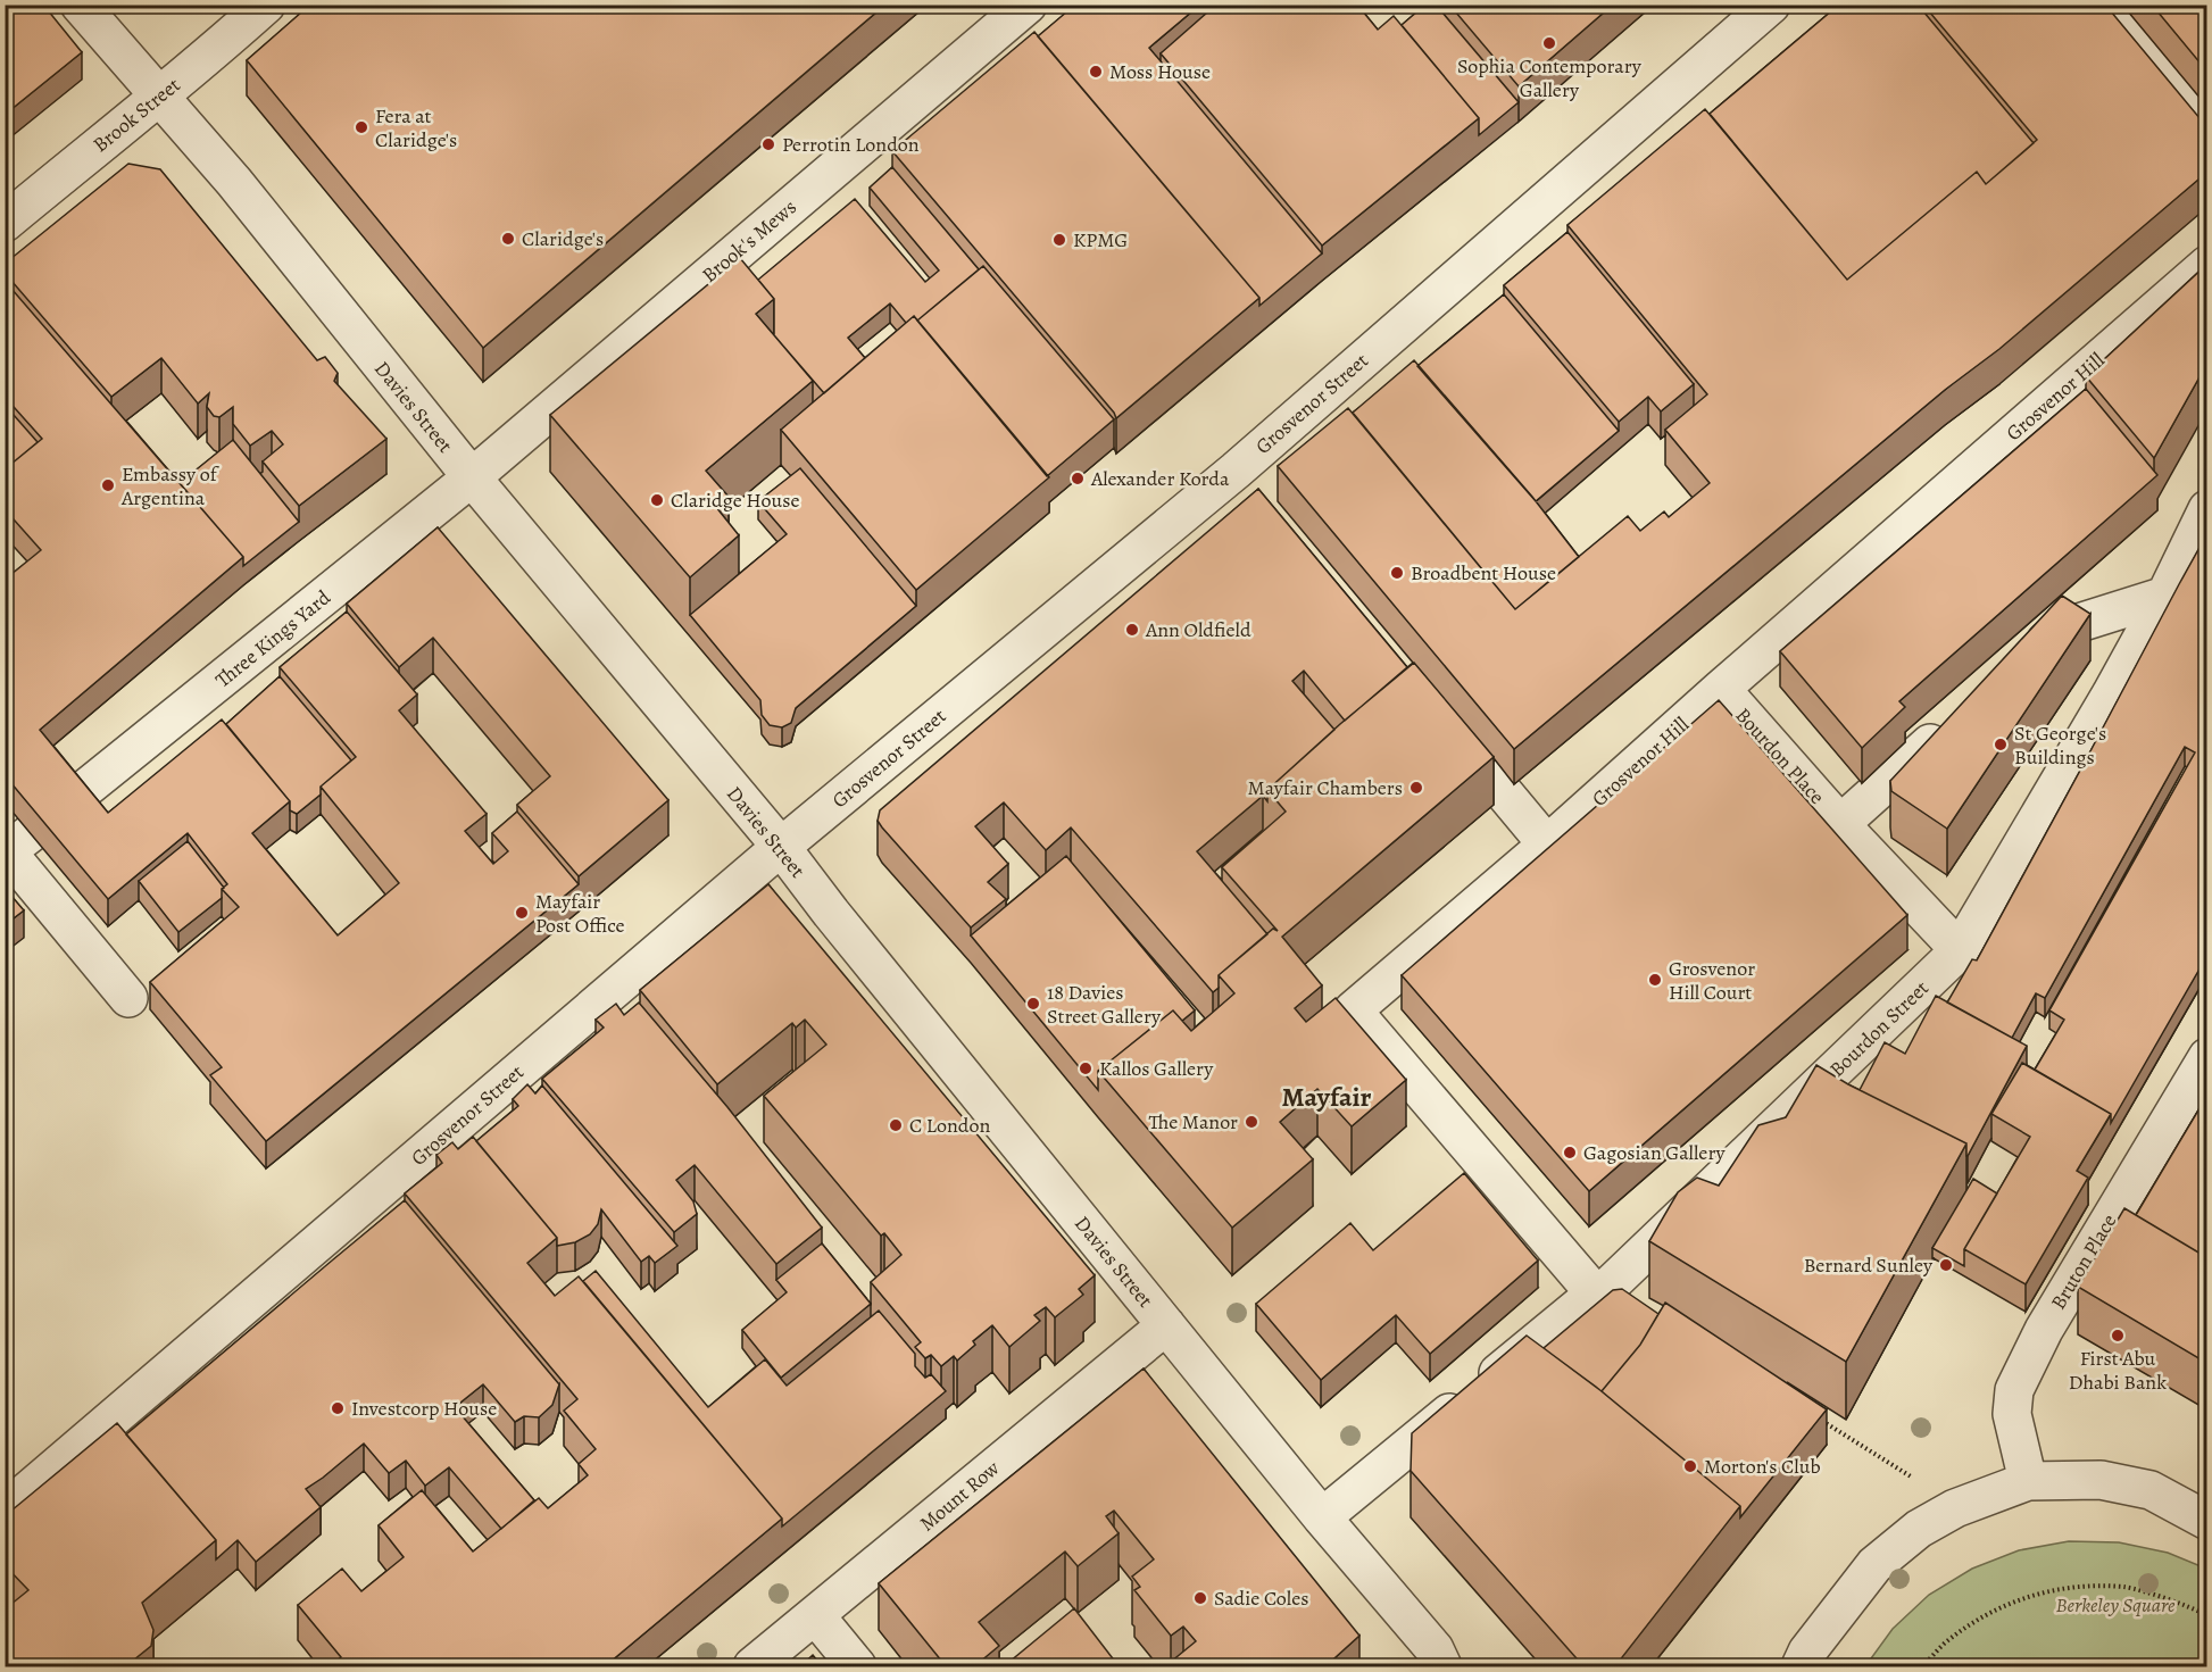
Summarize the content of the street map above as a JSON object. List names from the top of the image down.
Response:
{
  "streets": {
    "street": [
      "Brook Street",
      "Brook's Mews",
      "Grosvenor Hill",
      "Grosvenor Street",
      "Davies Street",
      "Three Kings Yard",
      "Bourdon Place",
      "Bourdon Street",
      "Bruton Place",
      "Mount Row"
    ]
  },
  "crossings": [
    ["Brook Street", "Davies Street"],
    ["Brook's Mews", "Davies Street"],
    ["Brook's Mews", "Three Kings Yard"],
    ["Grosvenor Hill", "Bourdon Place"],
    ["Grosvenor Hill", "Bourdon Street"],
    ["Grosvenor Street", "Davies Street"],
    ["Davies Street", "Three Kings Yard"],
    ["Davies Street", "Bourdon Street"],
    ["Davies Street", "Mount Row"],
    ["Bourdon Place", "Bourdon Street"]
  ],
  "districts": ["Mayfair"],
  "parks": ["Berkeley Square"],
  "places": [
    "Sophia Contemporary Gallery",
    "Moss House",
    "Fera at Claridge's",
    "Perrotin London",
    "Claridge's",
    "KPMG",
    "Alexander Korda",
    "Embassy of Argentina",
    "Claridge House",
    "Broadbent House",
    "Ann Oldfield",
    "St George's Buildings",
    "Mayfair Chambers",
    "Mayfair Post Office",
    "Grosvenor Hill Court",
    "18 Davies Street Gallery",
    "Kallos Gallery",
    "The Manor",
    "C London",
    "Gagosian Gallery",
    "Bernard Sunley",
    "First Abu Dhabi Bank",
    "Investcorp House",
    "Morton's Club",
    "Sadie Coles"
  ]
}
